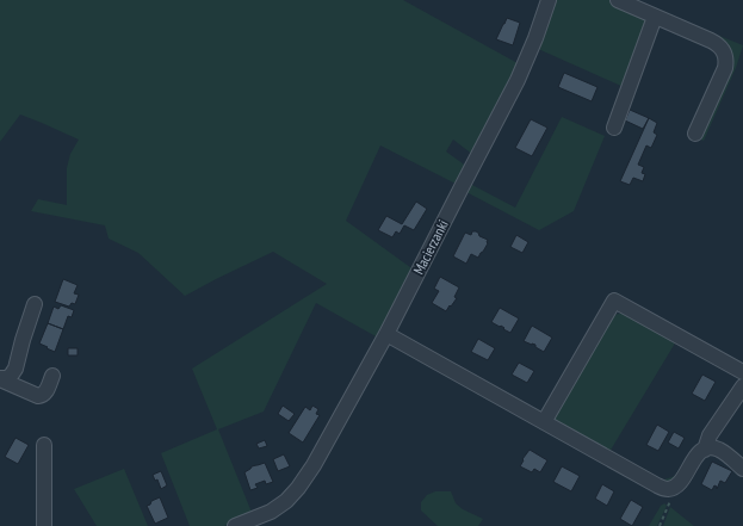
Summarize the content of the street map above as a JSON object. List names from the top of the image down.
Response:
{
  "streets": {
    "street": ["Macierzanki"]
  }
}
